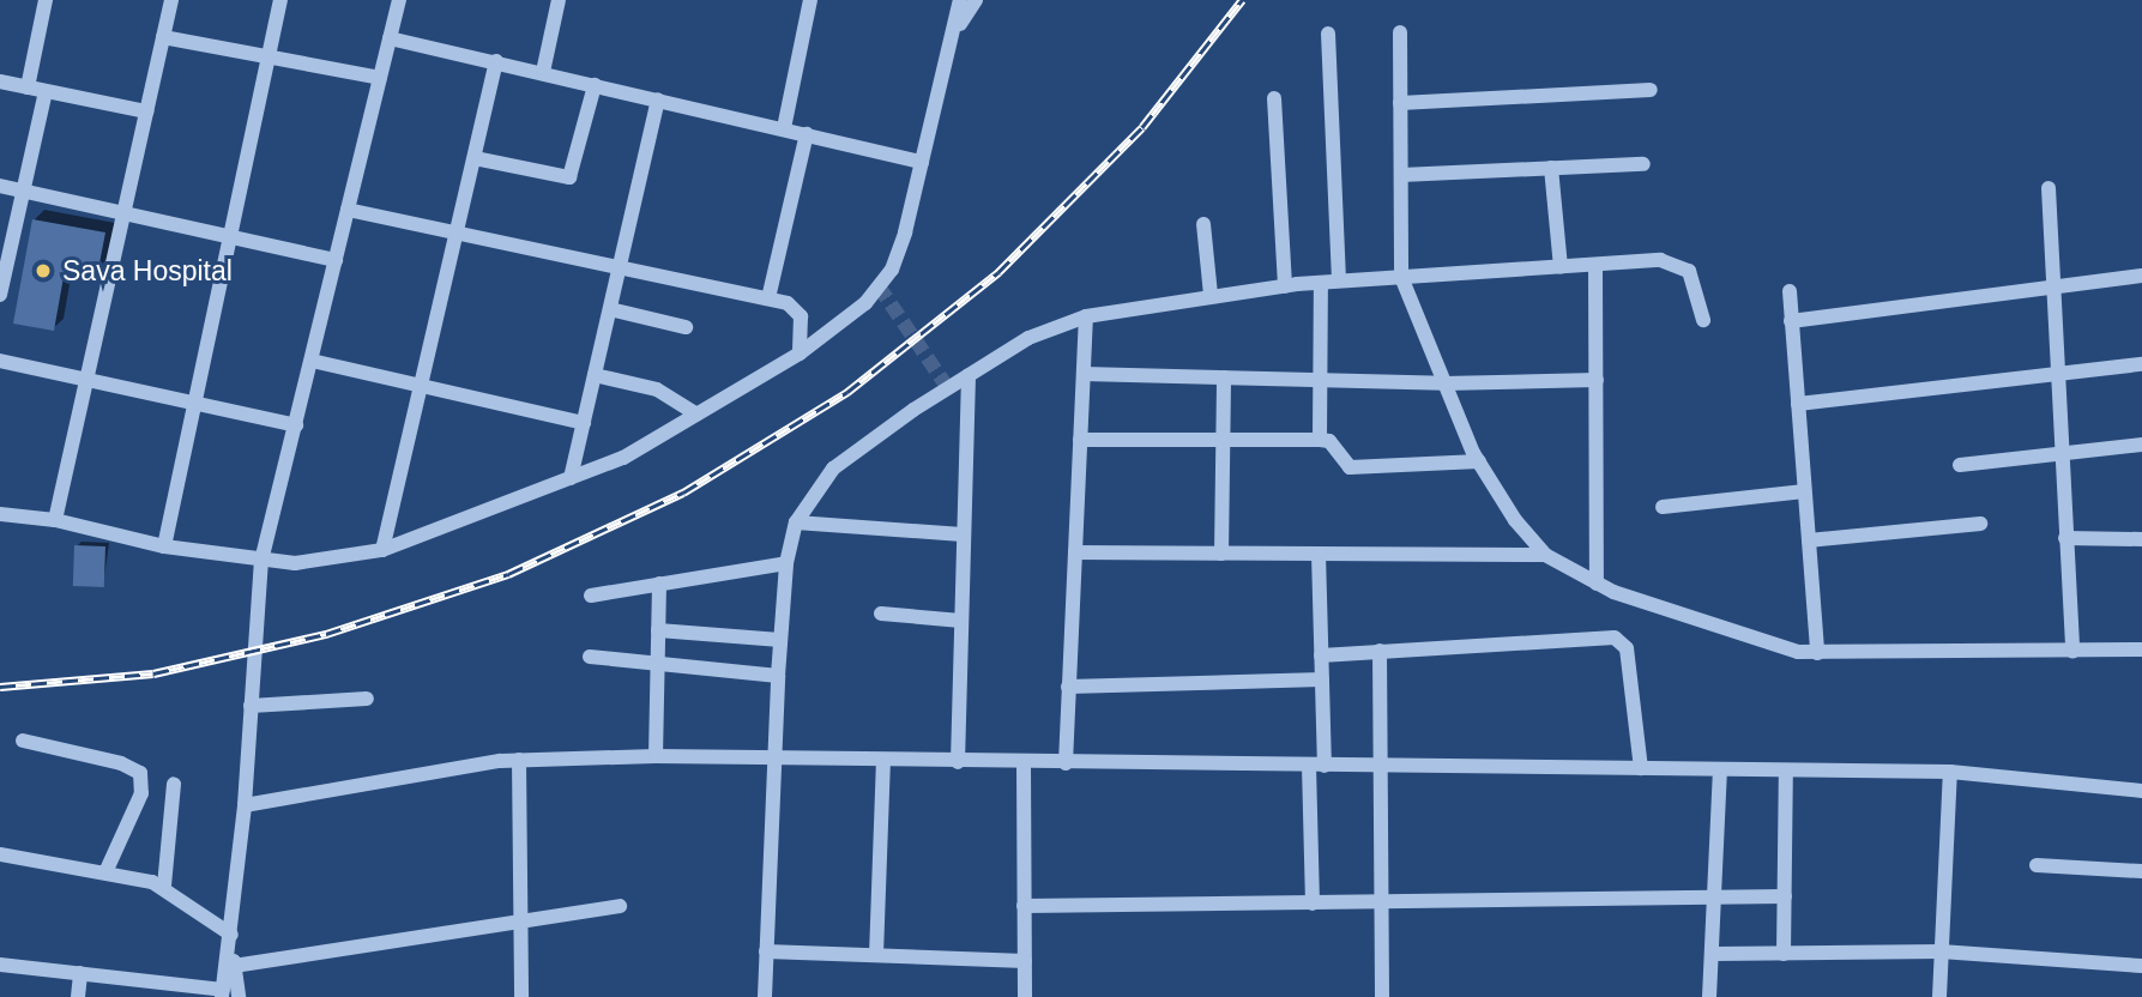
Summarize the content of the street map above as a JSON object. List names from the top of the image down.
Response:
{
  "places": ["Sava Hospital"]
}
